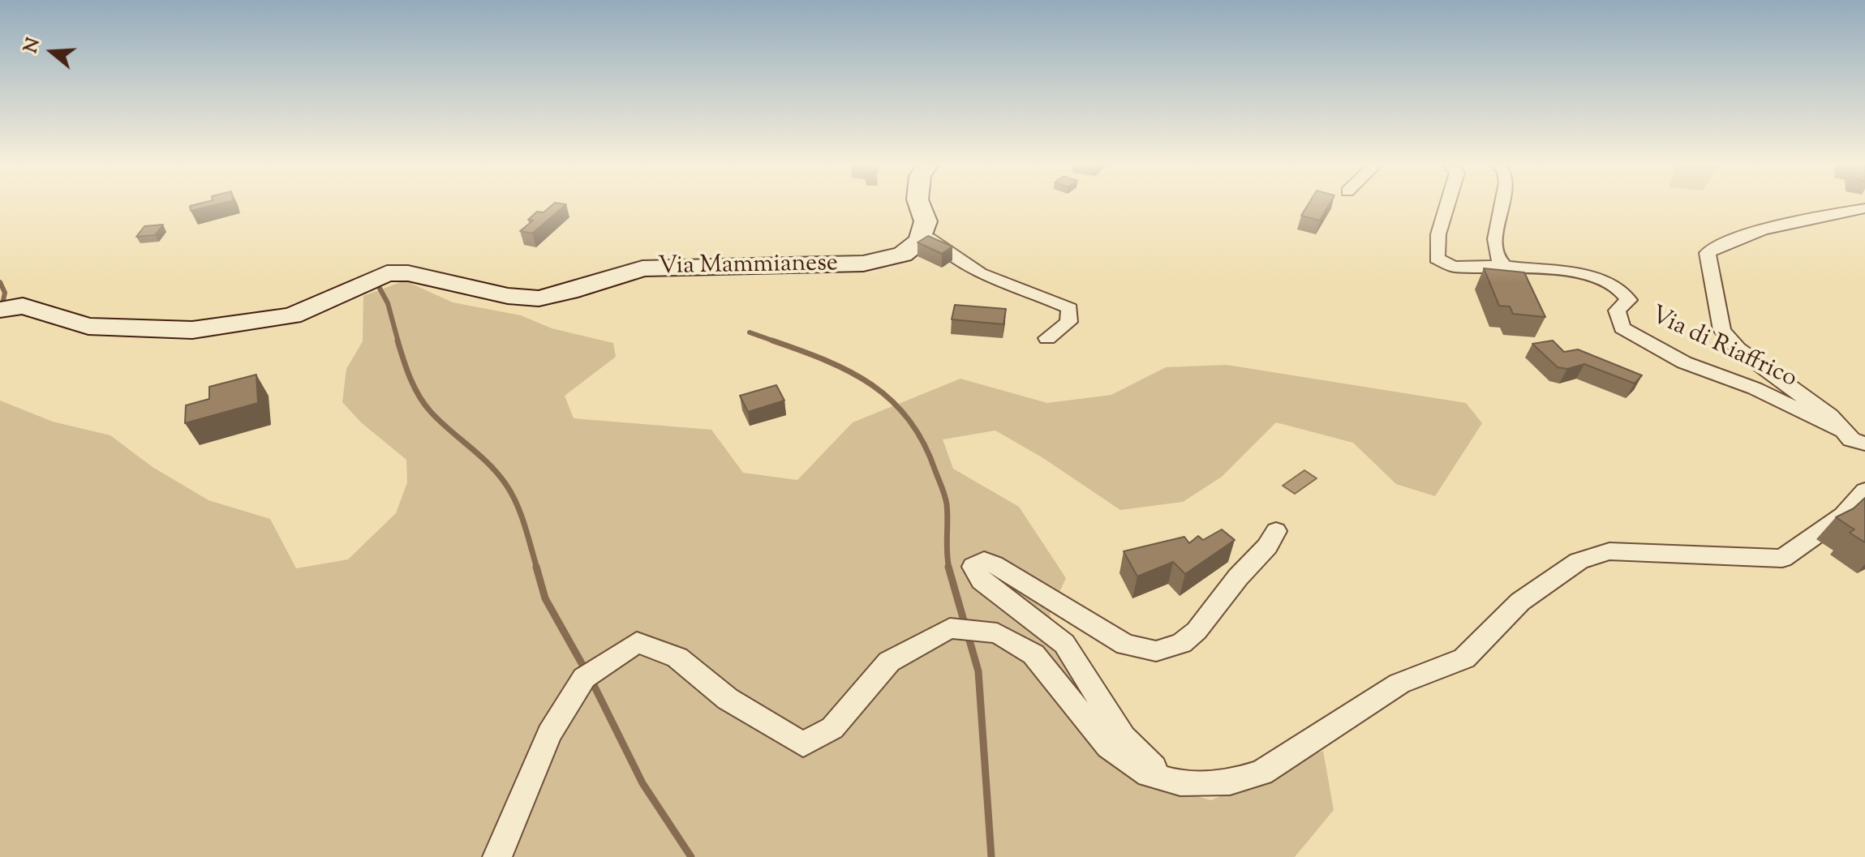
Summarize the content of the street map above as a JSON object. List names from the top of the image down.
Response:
{
  "streets": {
    "main road": ["Via Mammianese"],
    "street": ["Via di Riaffrico"]
  },
  "north": "left"
}
